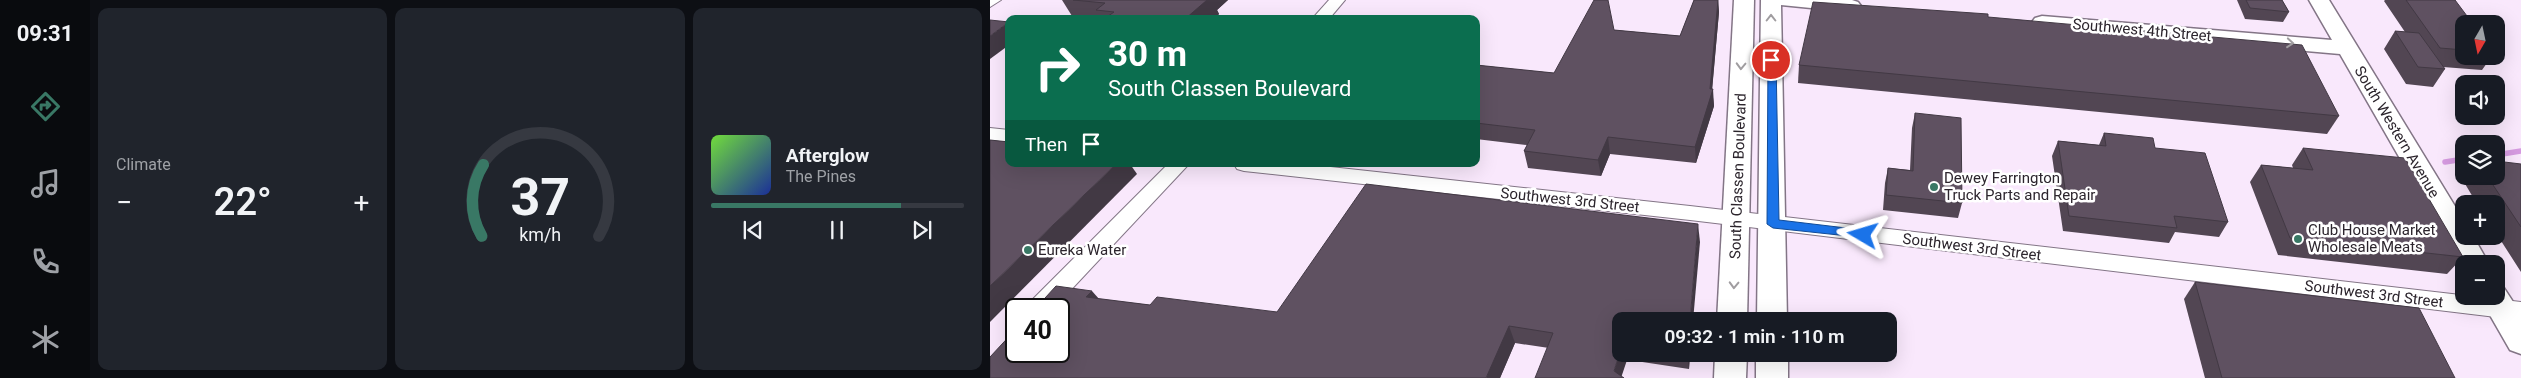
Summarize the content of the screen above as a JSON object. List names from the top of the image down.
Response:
{
  "streets": {
    "main road": ["Southwest 4th Street", "South Western Avenue", "South Classen Boulevard"],
    "street": ["Southwest 3rd Street"]
  },
  "crossings": [
    ["Southwest 4th Street", "South Western Avenue"],
    ["South Classen Boulevard", "Southwest 3rd Street"]
  ],
  "one_way": ["Southwest 4th Street"],
  "places": ["Dewey Farrington Truck Parts and Repair", "Club House Market Wholesale Meats", "Eureka Water"],
  "north": "bottom",
  "page": {
    "tabs": "09:31",
    "tile": "Climate",
    "map_buttons": ["+", "−"],
    "turn": ["30 m", "South Classen Boulevard"],
    "then": "Then",
    "song": ["Afterglow", "The Pines"],
    "heat": ["−", "22°", "+"],
    "limit": "40",
    "trip": "09:32 · 1 min · 110 m",
    "gauge": ["37", "km/h"]
  }
}
